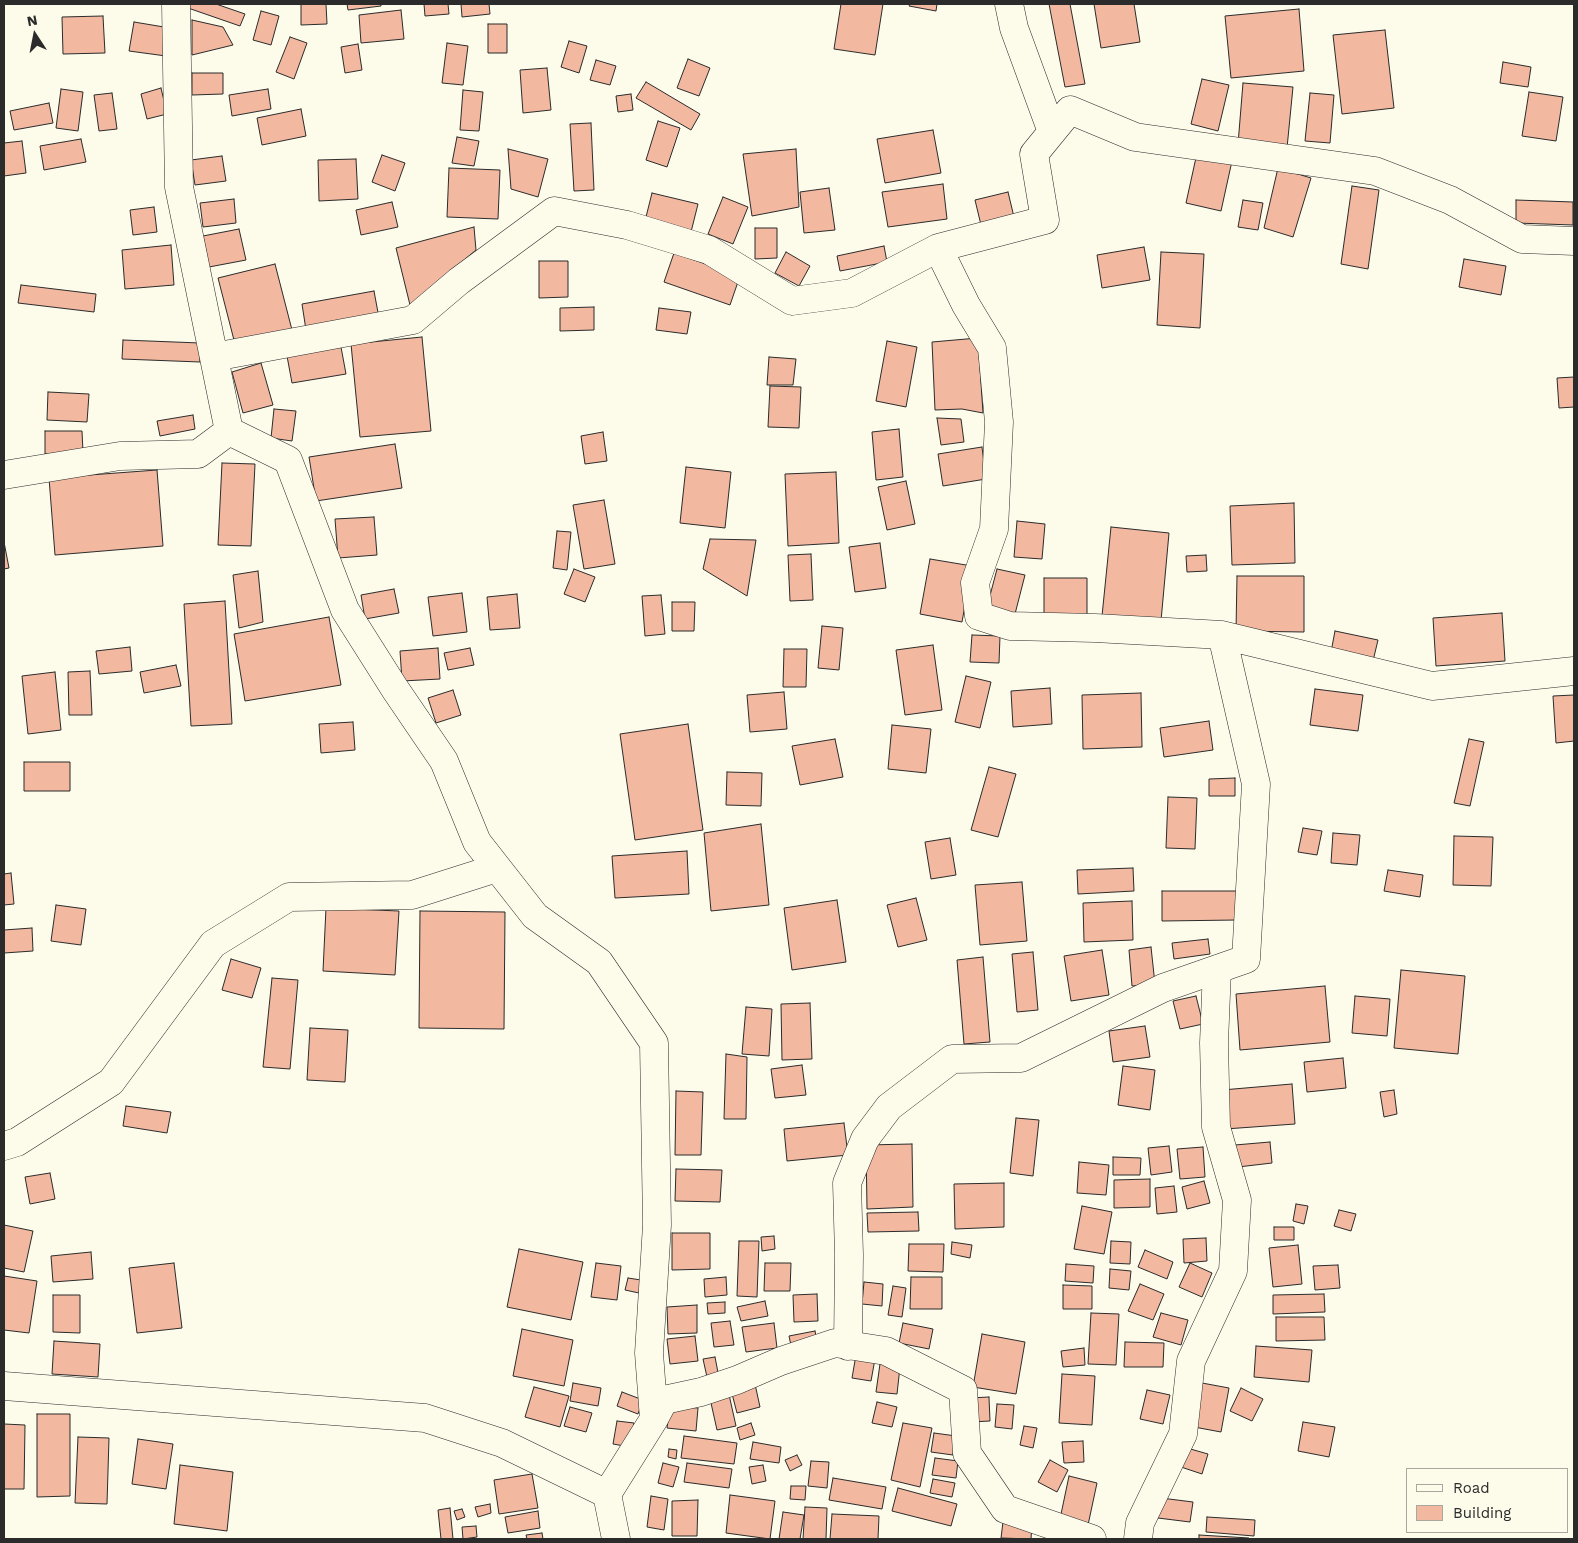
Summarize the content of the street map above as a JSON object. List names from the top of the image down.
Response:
{
  "legend": ["Road", "Building"],
  "north": "top"
}
